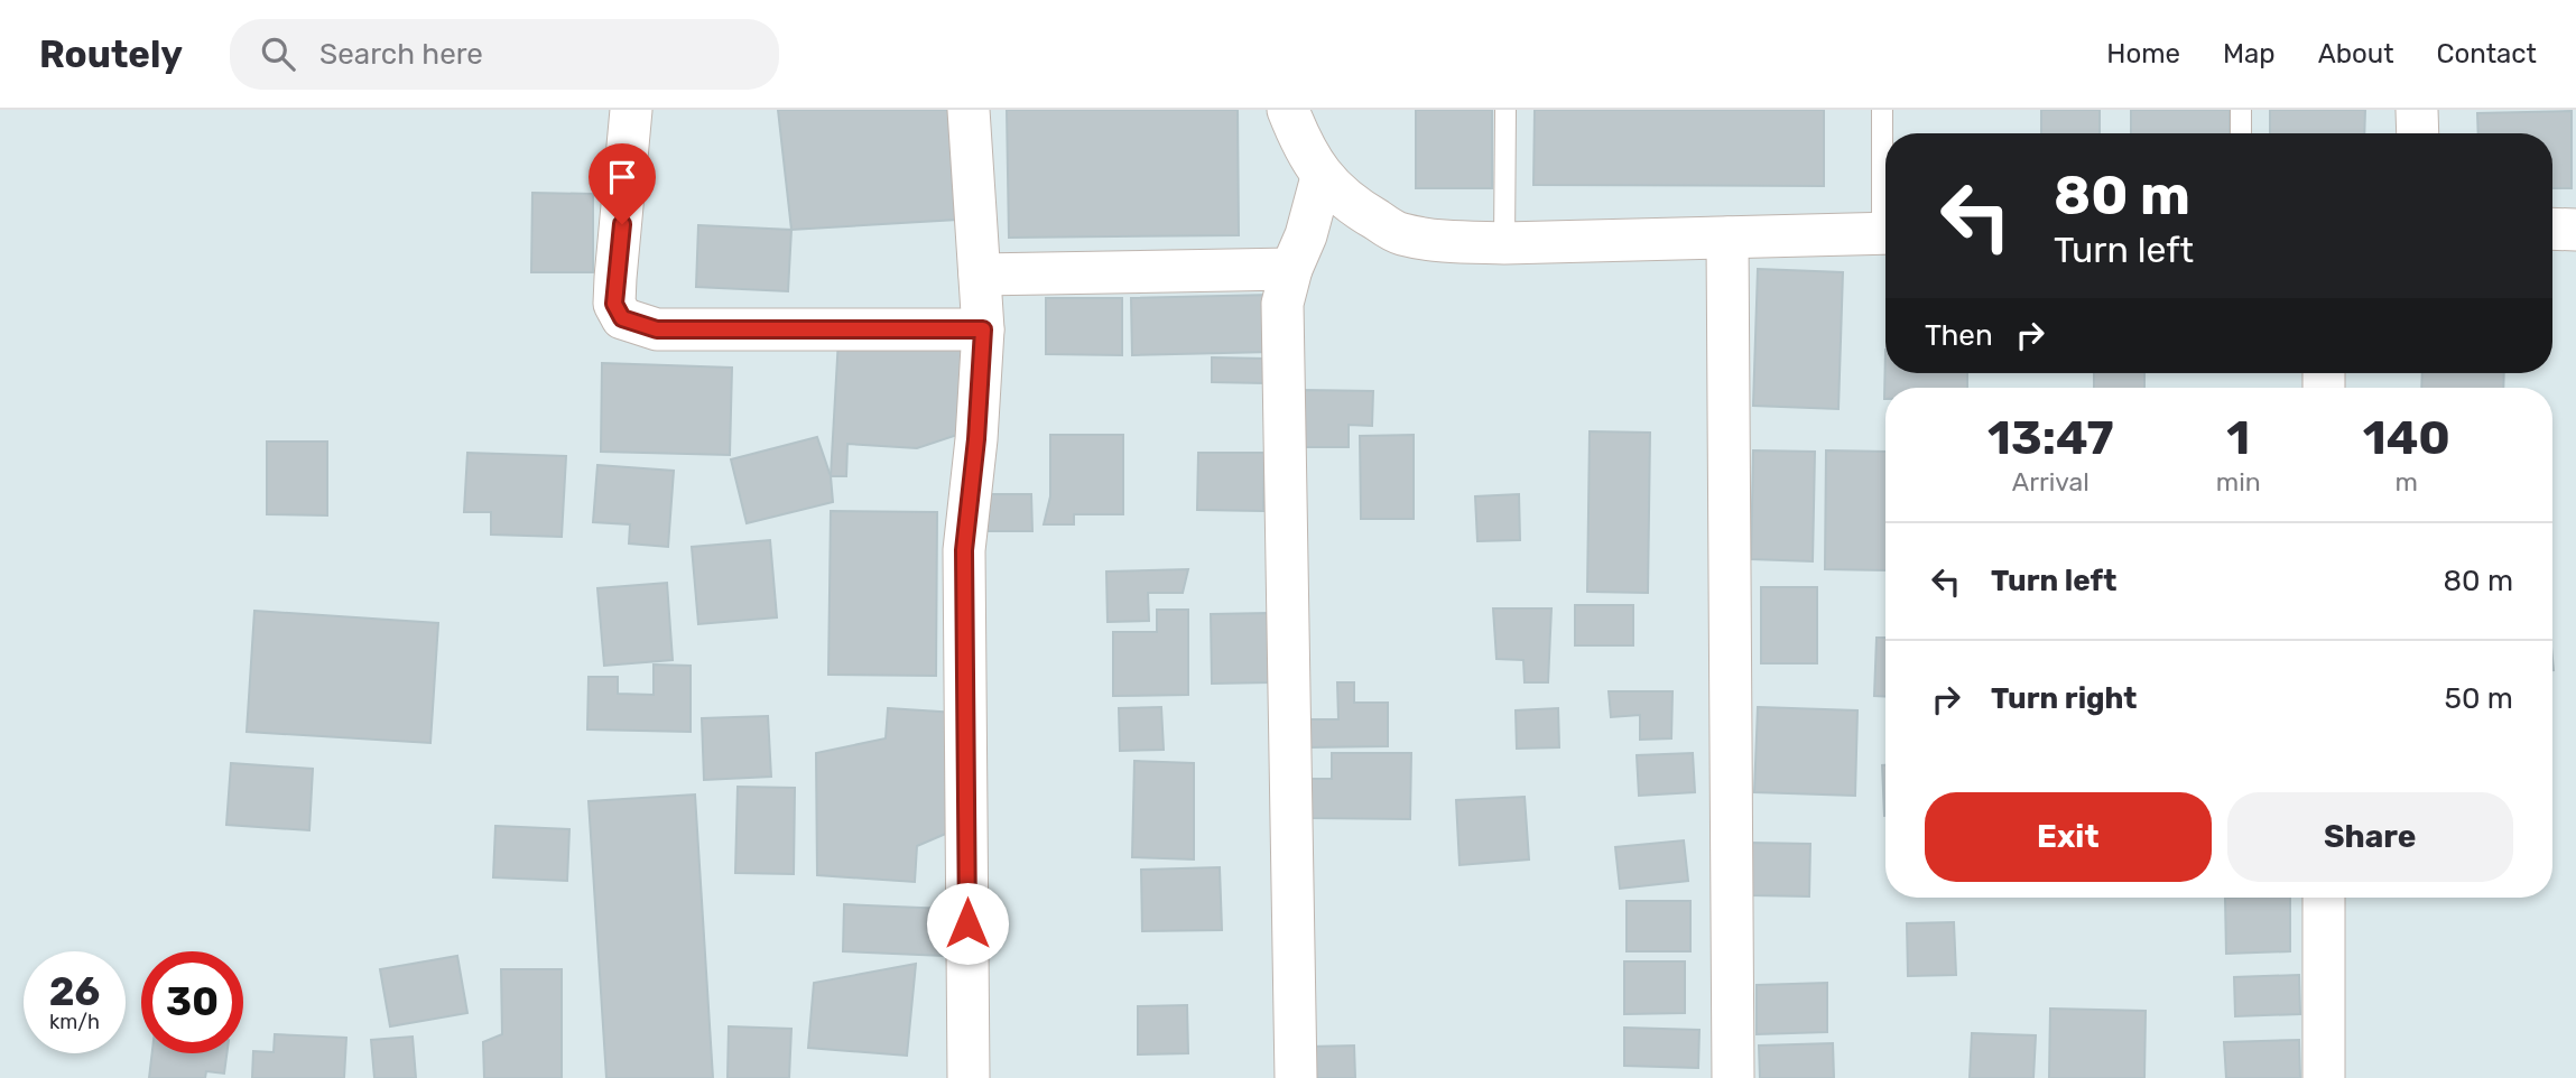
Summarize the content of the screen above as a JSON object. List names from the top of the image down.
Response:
{
  "page": {
    "header": "Routely",
    "search": "Search here",
    "nav": [
      "Home",
      "Map",
      "About",
      "Contact"
    ],
    "turn": ["80 m", "Turn left"],
    "then": "Then",
    "eta": [
      "13:47",
      "Arrival",
      "1",
      "min",
      "140",
      "m"
    ],
    "list": [
      {
        "name": "Turn left",
        "value": "80 m"
      },
      {
        "name": "Turn right",
        "value": "50 m"
      }
    ],
    "buttons": ["Exit", "Share"],
    "speed": "26 km/h",
    "limit": "30"
  }
}
